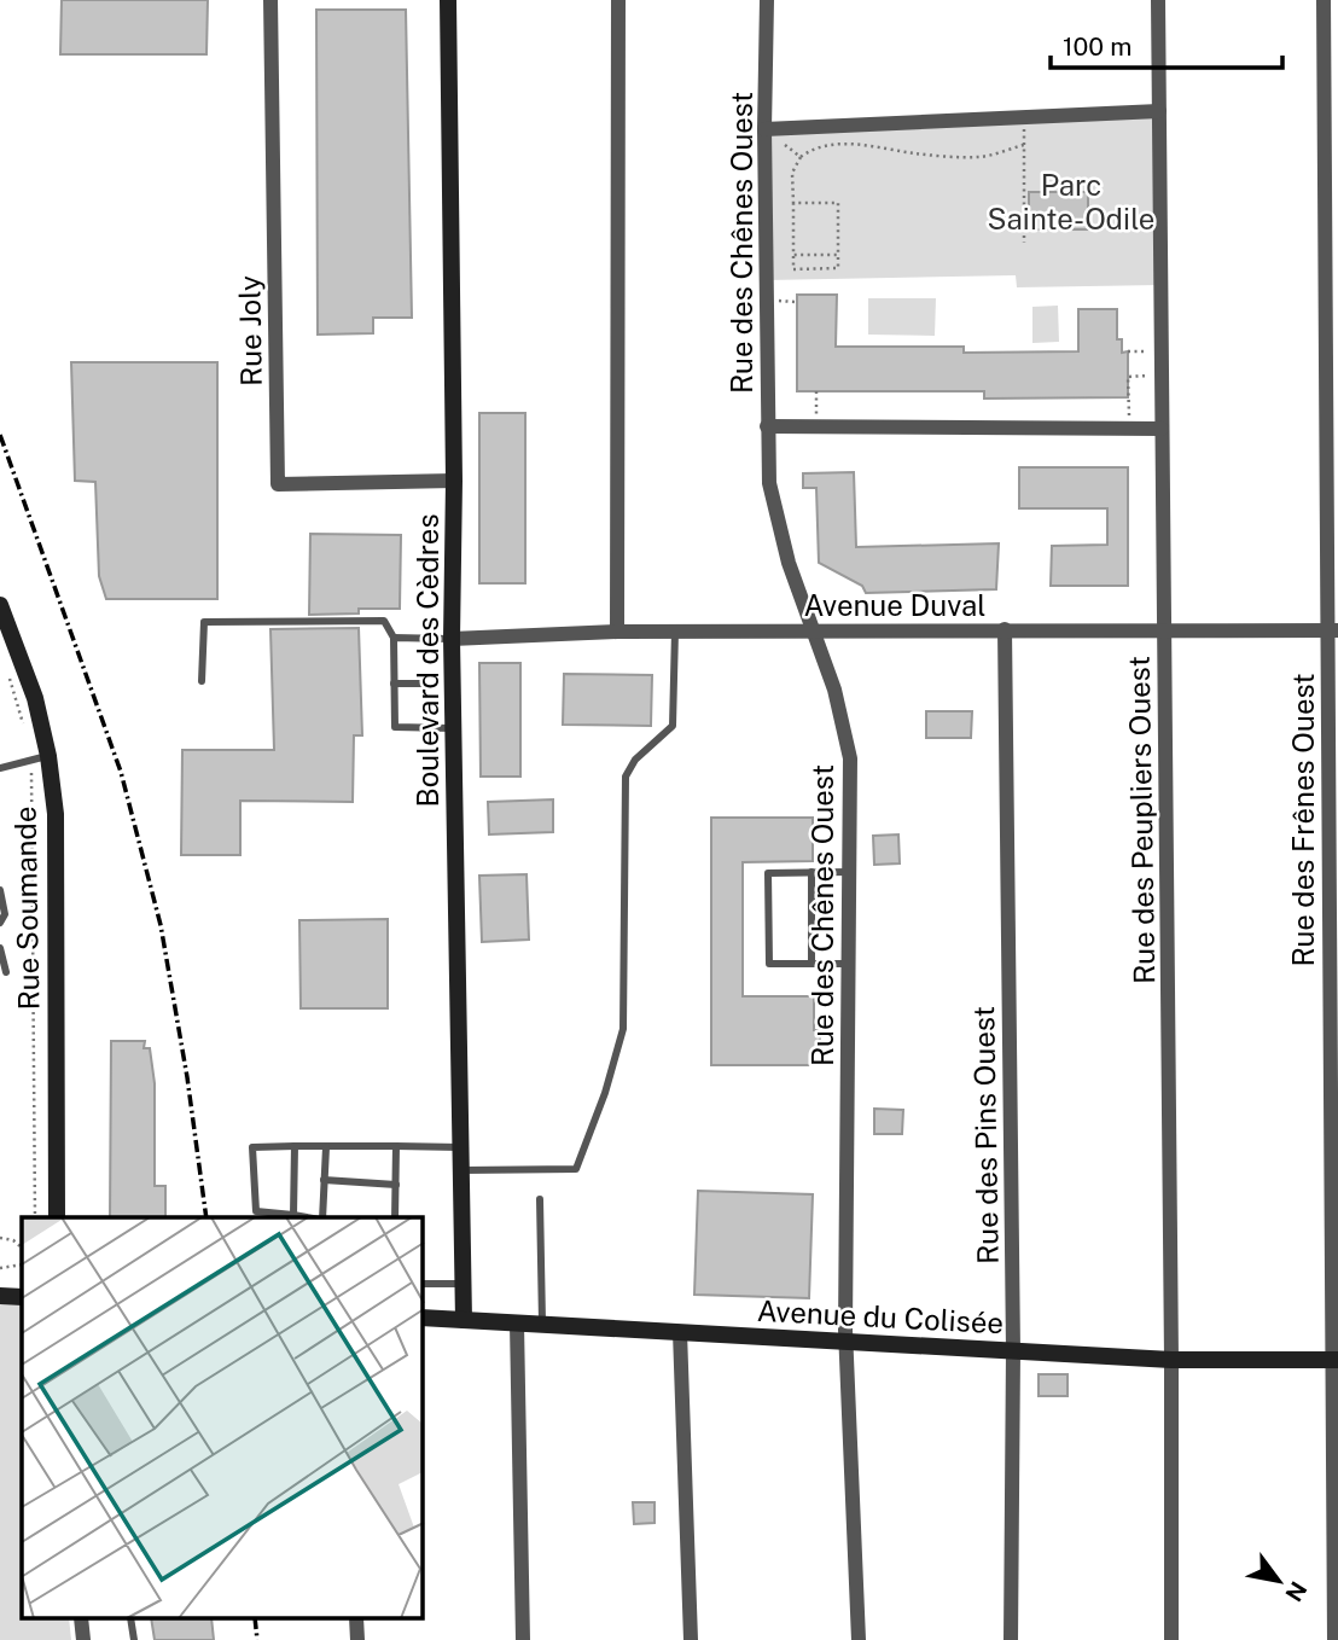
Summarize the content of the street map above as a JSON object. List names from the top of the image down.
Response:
{
  "streets": {
    "street": [
      "Rue des Chênes Ouest",
      "Rue Joly",
      "Avenue Duval",
      "Boulevard des Cèdres",
      "Rue des Peupliers Ouest",
      "Rue des Frênes Ouest",
      "Rue Soumande",
      "Rue des Pins Ouest",
      "Avenue du Colisée"
    ]
  },
  "crossings": [
    ["Rue des Chênes Ouest", "Avenue Duval"],
    ["Rue des Chênes Ouest", "Avenue du Colisée"],
    ["Rue Joly", "Boulevard des Cèdres"],
    ["Avenue Duval", "Boulevard des Cèdres"],
    ["Avenue Duval", "Rue des Peupliers Ouest"],
    ["Avenue Duval", "Rue des Frênes Ouest"],
    ["Avenue Duval", "Rue des Pins Ouest"],
    ["Boulevard des Cèdres", "Avenue du Colisée"],
    ["Rue des Peupliers Ouest", "Avenue du Colisée"],
    ["Rue des Frênes Ouest", "Avenue du Colisée"],
    ["Rue des Pins Ouest", "Avenue du Colisée"]
  ],
  "parks": ["Parc Sainte-Odile"],
  "scale_bar": "100 m",
  "north": "bottom right"
}
